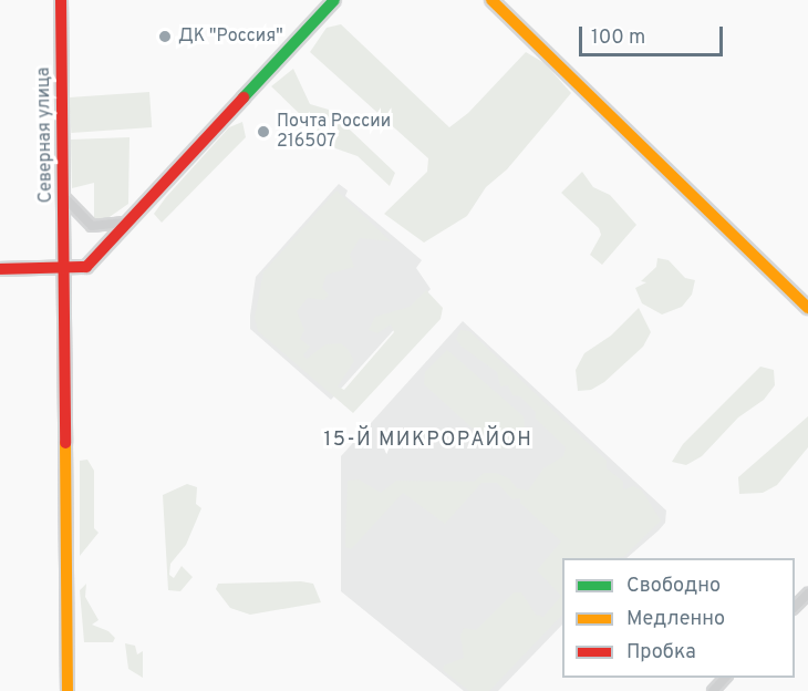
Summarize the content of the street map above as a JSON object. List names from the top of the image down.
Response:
{
  "streets": {
    "street": ["Северная улица"]
  },
  "districts": ["15-Й МИКРОРАЙОН"],
  "places": ["ДК \"Россия\"", "Почта России 216507"],
  "legend": ["Свободно", "Медленно", "Пробка"],
  "scale_bar": "100 m"
}
